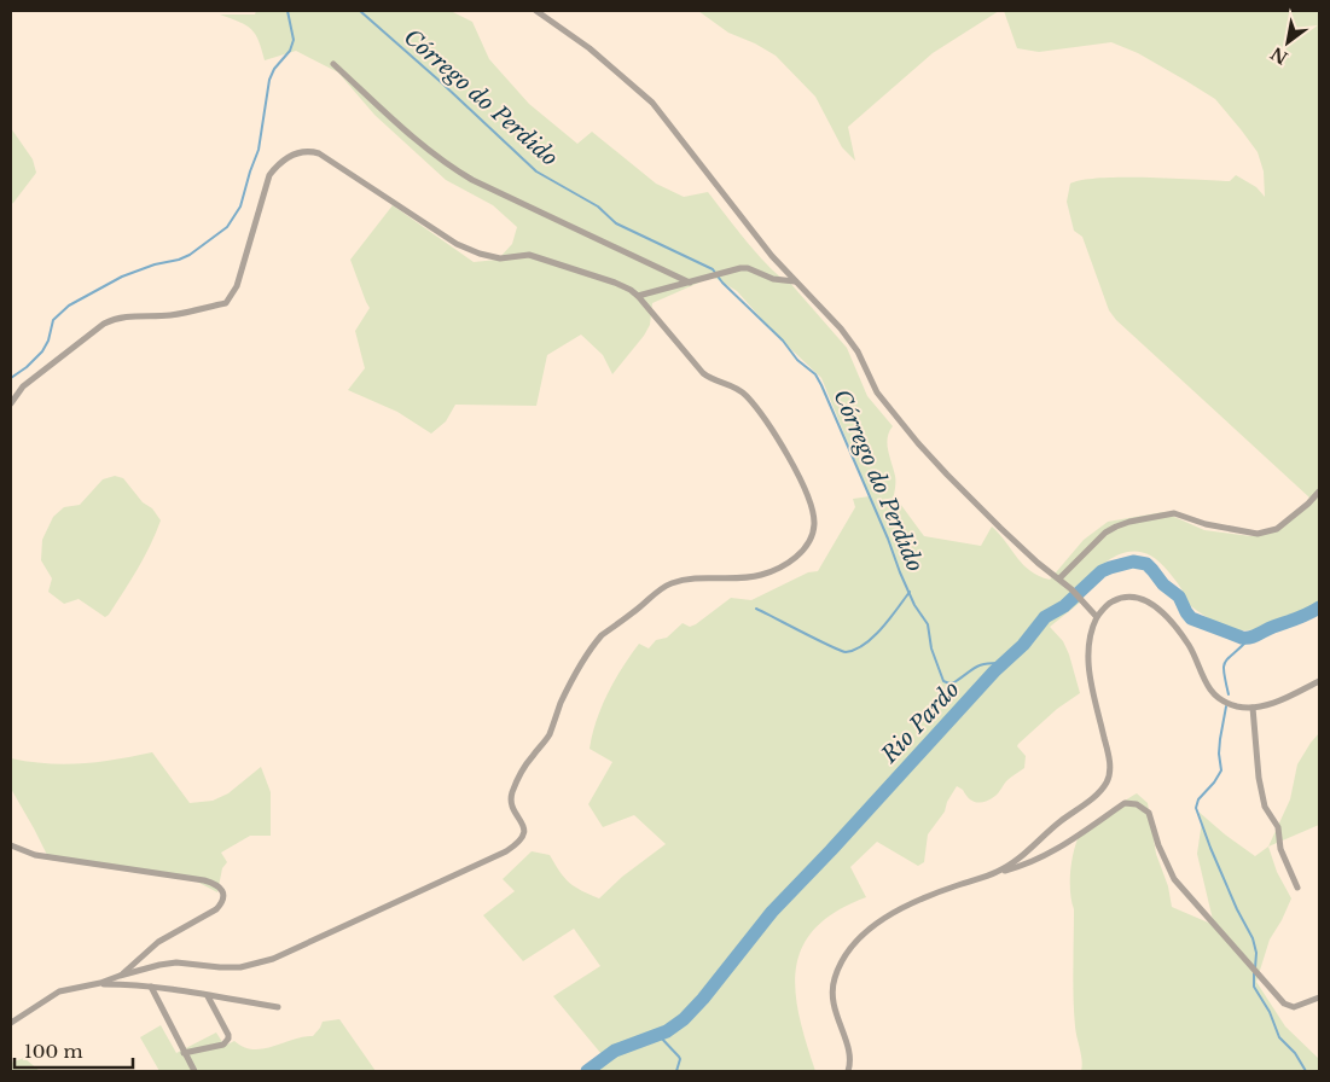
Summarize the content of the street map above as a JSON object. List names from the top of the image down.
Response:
{
  "water": ["Córrego do Perdido", "Rio Pardo"],
  "scale_bar": "100 m",
  "north": "bottom left"
}
